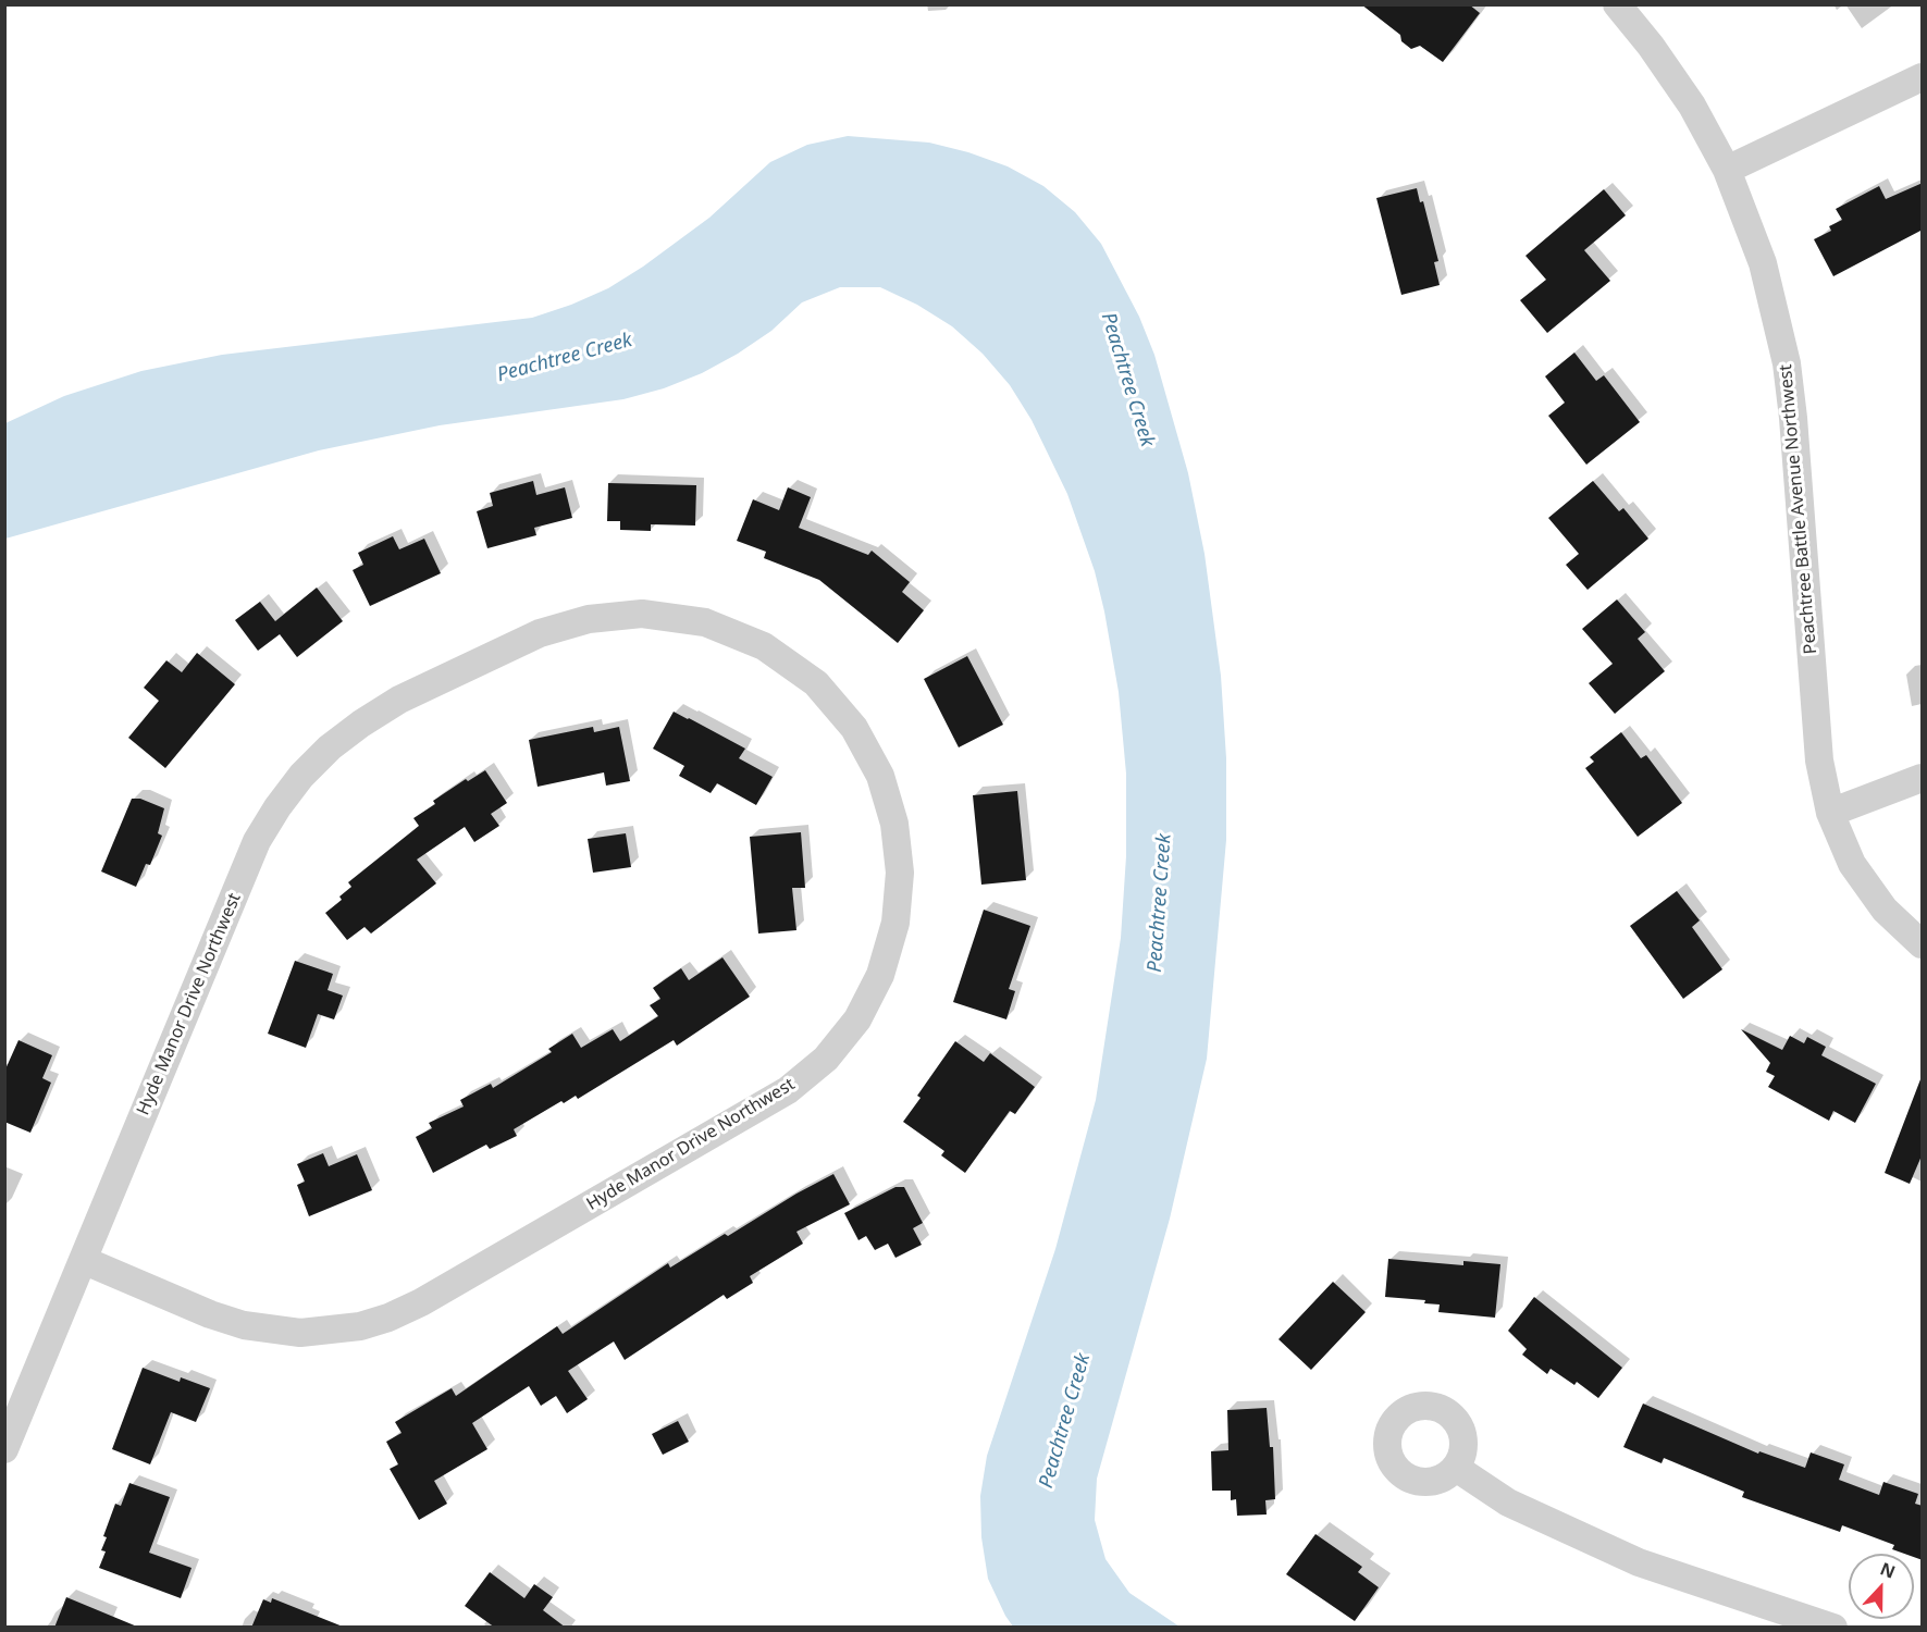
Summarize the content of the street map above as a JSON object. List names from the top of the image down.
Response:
{
  "streets": {
    "street": ["Peachtree Battle Avenue Northwest", "Hyde Manor Drive Northwest"]
  },
  "water": ["Peachtree Creek"],
  "north": "top"
}
